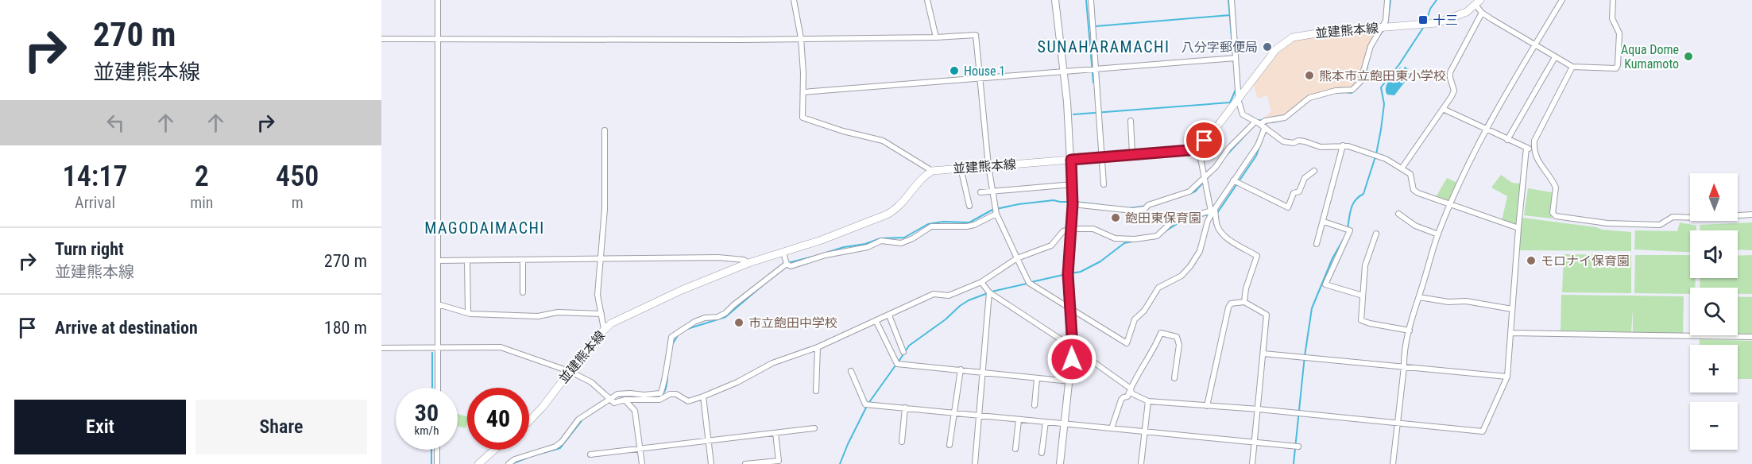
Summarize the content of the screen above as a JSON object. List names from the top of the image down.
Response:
{
  "streets": {
    "main road": ["並建熊本線"]
  },
  "districts": ["SUNAHARAMACHI", "MAGODAIMACHI"],
  "places": {
    "transit": ["十三"],
    "other": [
      "八分字郵便局",
      "Aqua Dome Kumamoto",
      "House 1",
      "熊本市立飽田東小学校",
      "飽田東保育園",
      "モロナイ保育園",
      "市立飽田中学校"
    ]
  },
  "north": "top",
  "page": {
    "turn": ["270 m", "並建熊本線"],
    "eta": [
      "14:17",
      "Arrival",
      "2",
      "min",
      "450",
      "m"
    ],
    "map_buttons": ["+", "−"],
    "list": [
      {
        "name": "Turn right",
        "note": "並建熊本線",
        "value": "270 m"
      },
      {
        "name": "Arrive at destination",
        "value": "180 m"
      }
    ],
    "speed": "30 km/h",
    "limit": "40",
    "buttons": ["Exit", "Share"]
  }
}
